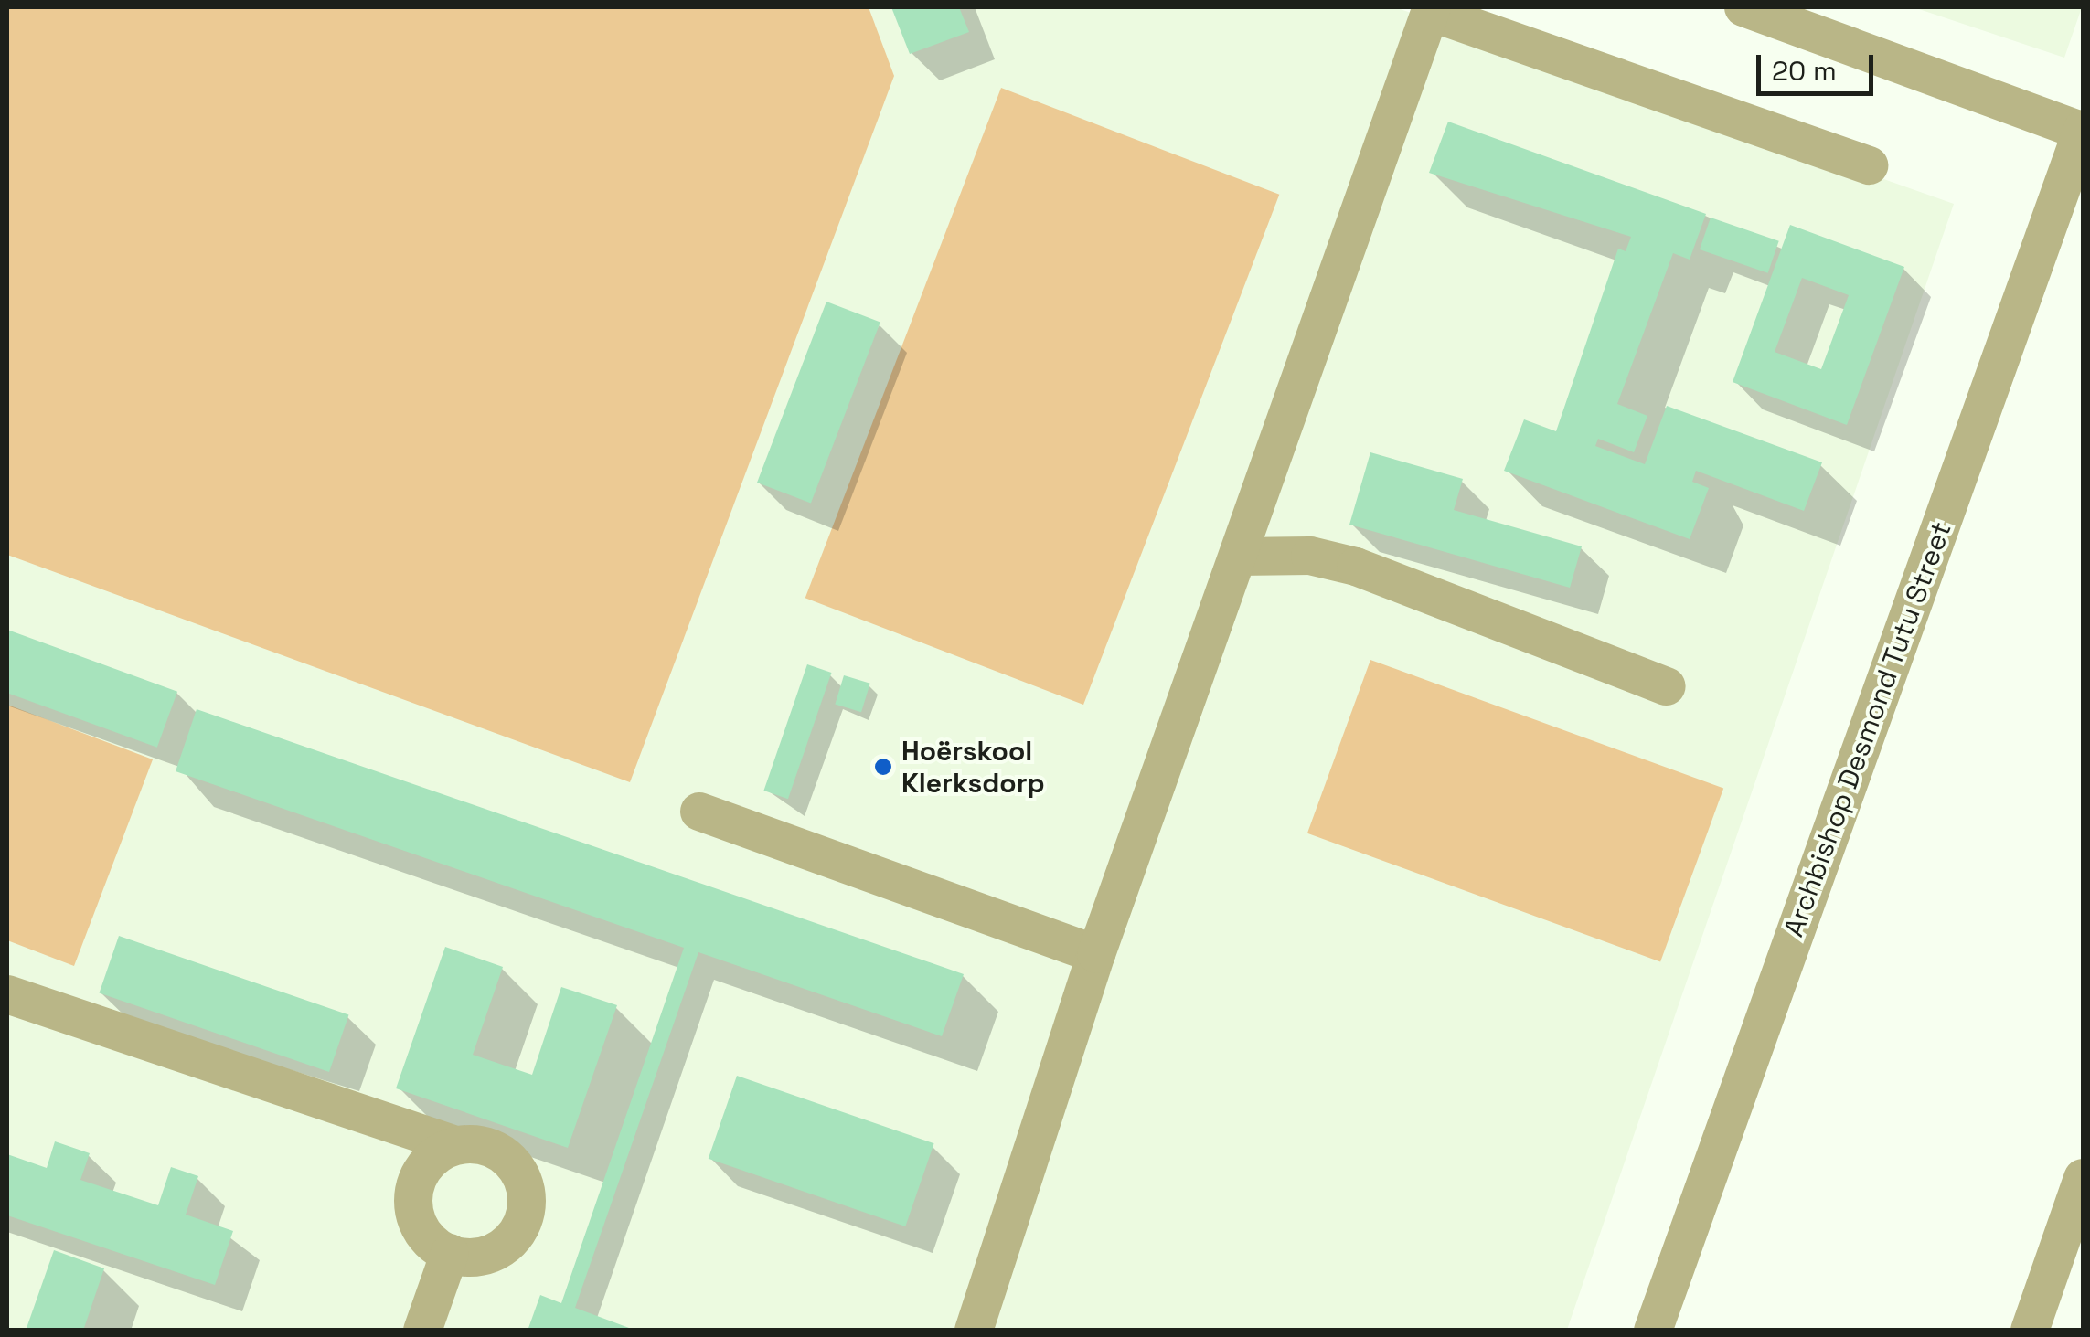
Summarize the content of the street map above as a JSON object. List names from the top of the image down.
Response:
{
  "streets": {
    "street": ["Archbishop Desmond Tutu Street"]
  },
  "places": ["Hoërskool Klerksdorp"],
  "scale_bar": "20 m"
}
